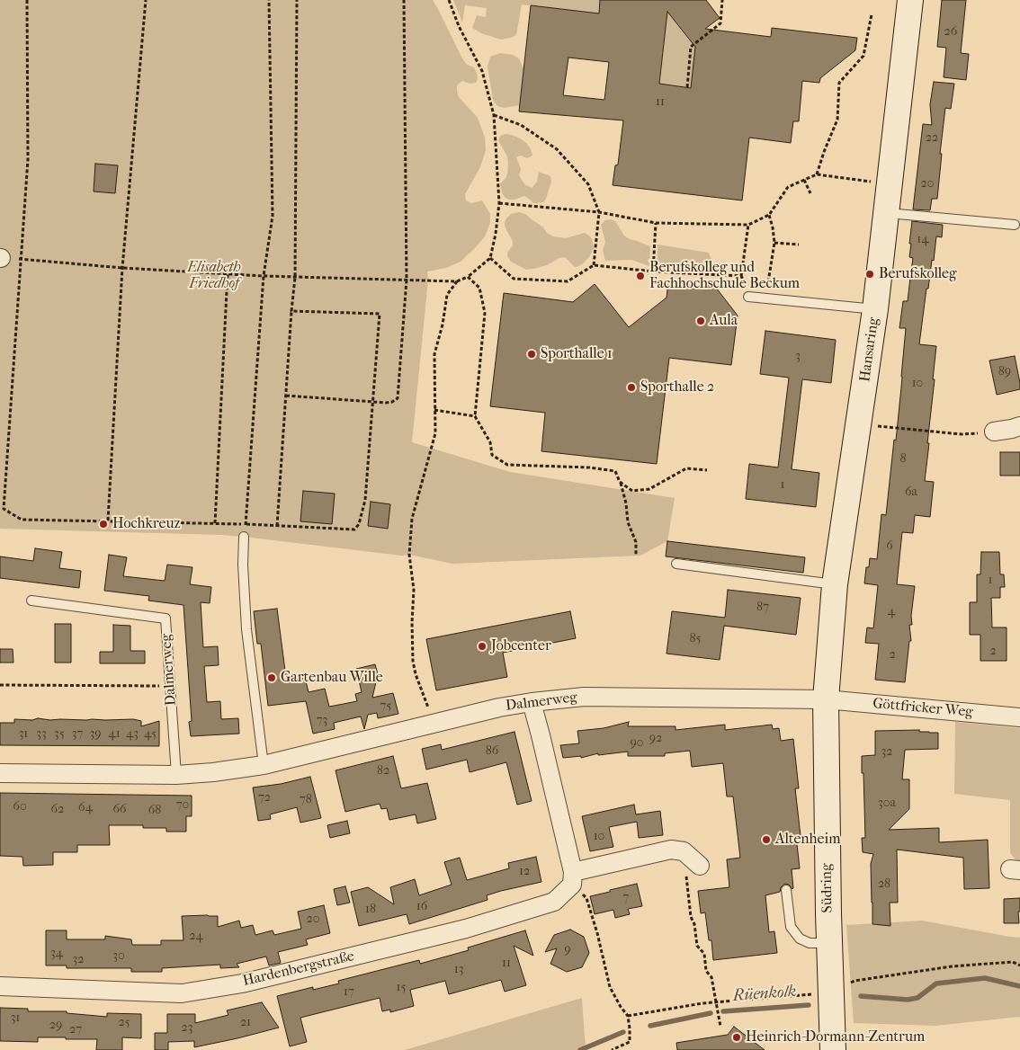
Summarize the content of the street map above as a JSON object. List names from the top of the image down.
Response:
{
  "streets": {
    "street": [
      "Hansaring",
      "Dalmerweg",
      "Göttfricker Weg",
      "Südring",
      "Hardenbergstraße"
    ]
  },
  "crossings": [
    ["Hansaring", "Dalmerweg"],
    ["Hansaring", "Göttfricker Weg"],
    ["Hansaring", "Südring"],
    ["Dalmerweg", "Göttfricker Weg"],
    ["Dalmerweg", "Südring"],
    ["Göttfricker Weg", "Südring"]
  ],
  "water": ["Rüenkolk"],
  "parks": ["Elisabeth Friedhof"],
  "places": [
    "Berufskolleg",
    "Berufskolleg und Fachhochschule Beckum",
    "Aula",
    "Sporthalle 1",
    "Sporthalle 2",
    "Hochkreuz",
    "Jobcenter",
    "Gartenbau Wille",
    "Altenheim",
    "Heinrich-Dormann-Zentrum"
  ],
  "house_numbers": [
    "26",
    "11",
    "22",
    "20",
    "14",
    "3",
    "89",
    "10",
    "8",
    "1",
    "6a",
    "6",
    "1",
    "87",
    "4",
    "85",
    "2",
    "2",
    "75",
    "73",
    "31",
    "33",
    "35",
    "37",
    "39",
    "41",
    "43",
    "45",
    "92",
    "90",
    "86",
    "32",
    "82",
    "72",
    "78",
    "30a",
    "70",
    "60",
    "64",
    "62",
    "66",
    "68",
    "10",
    "12",
    "28",
    "7",
    "16",
    "18",
    "20",
    "24",
    "9",
    "34",
    "30",
    "32",
    "11",
    "13",
    "15",
    "17",
    "31",
    "25",
    "21",
    "29",
    "23",
    "27"
  ]
}
